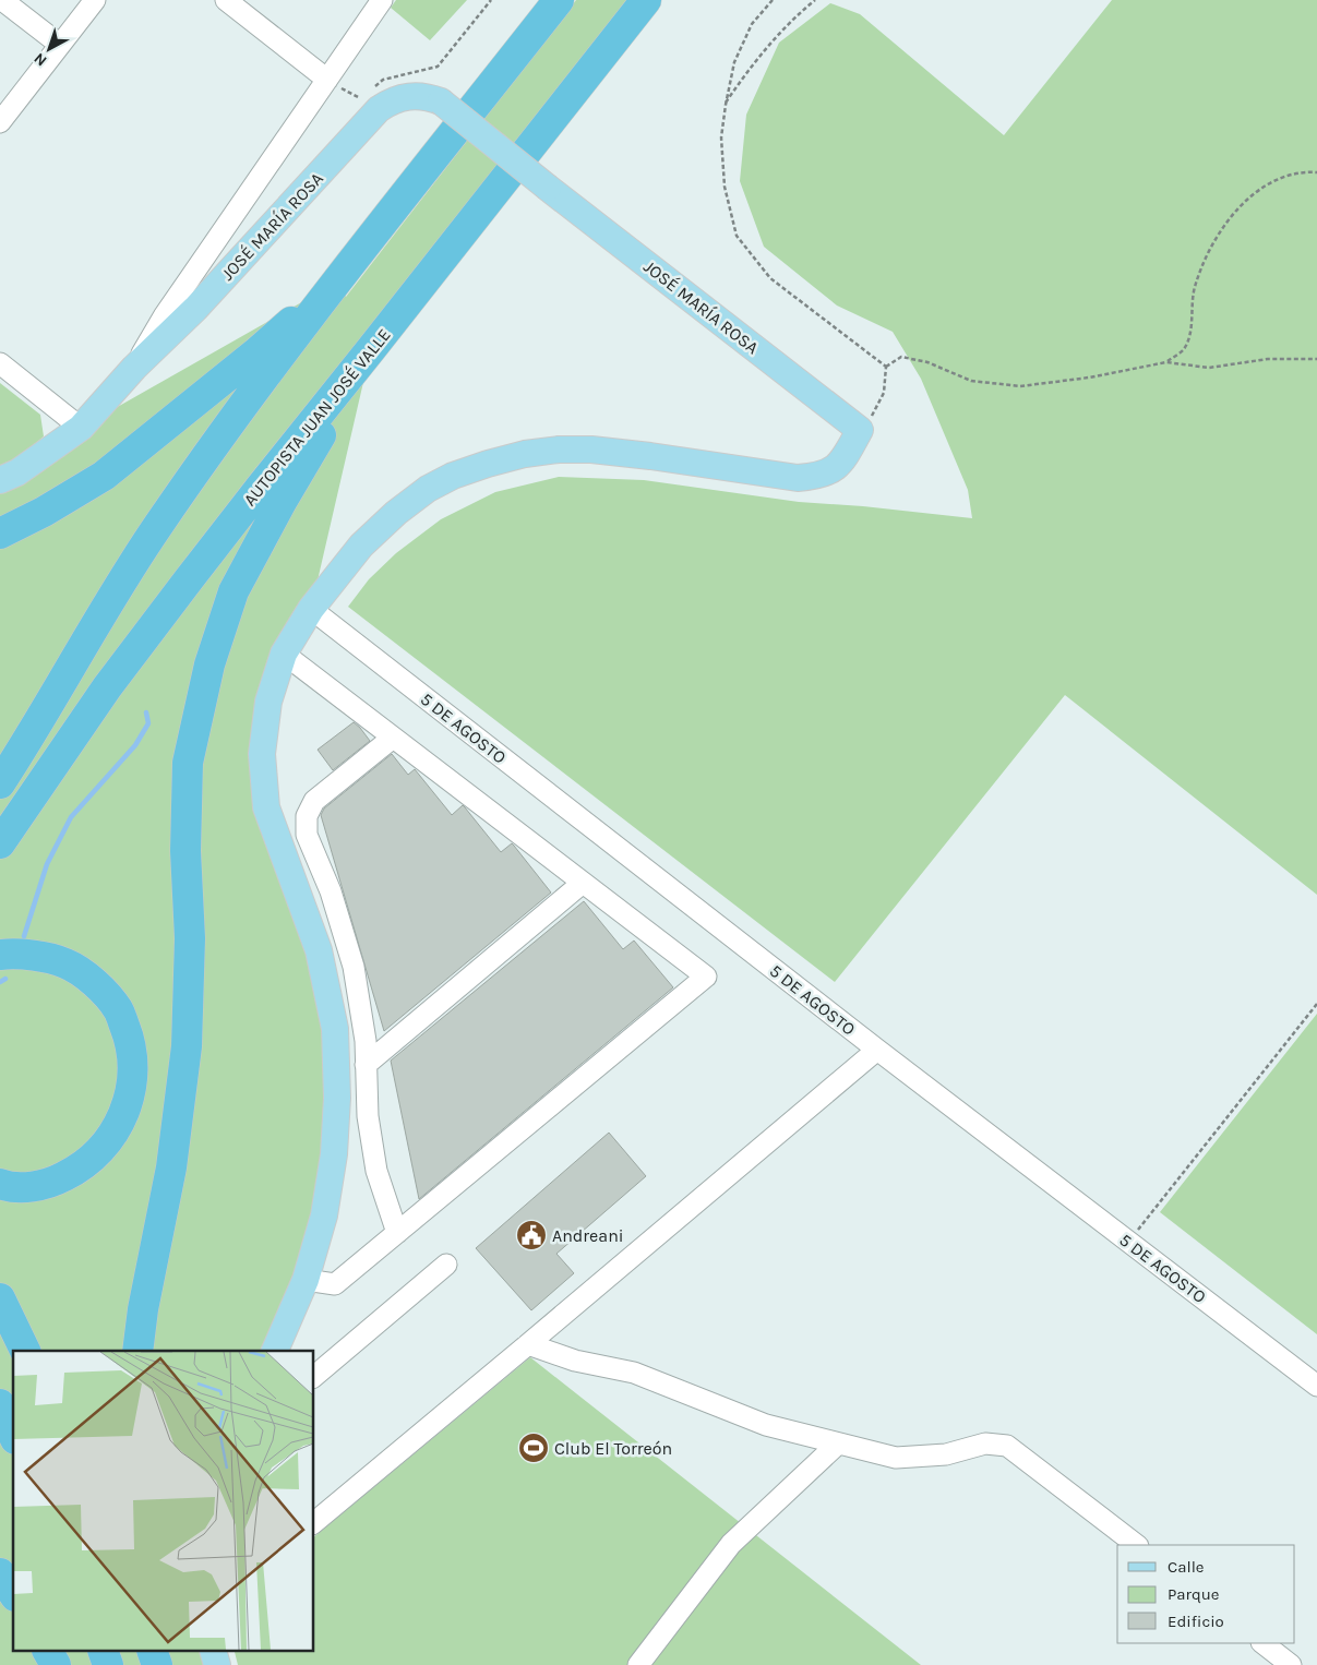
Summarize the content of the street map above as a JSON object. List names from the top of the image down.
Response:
{
  "streets": {
    "highway": ["AUTOPISTA JUAN JOSÉ VALLE"],
    "main road": ["JOSÉ MARÍA ROSA"],
    "street": ["5 DE AGOSTO"]
  },
  "places": {
    "public building": ["Andreani"],
    "sports": ["Club El Torreón"]
  },
  "legend": ["Calle", "Parque", "Edificio"],
  "north": "bottom left"
}
